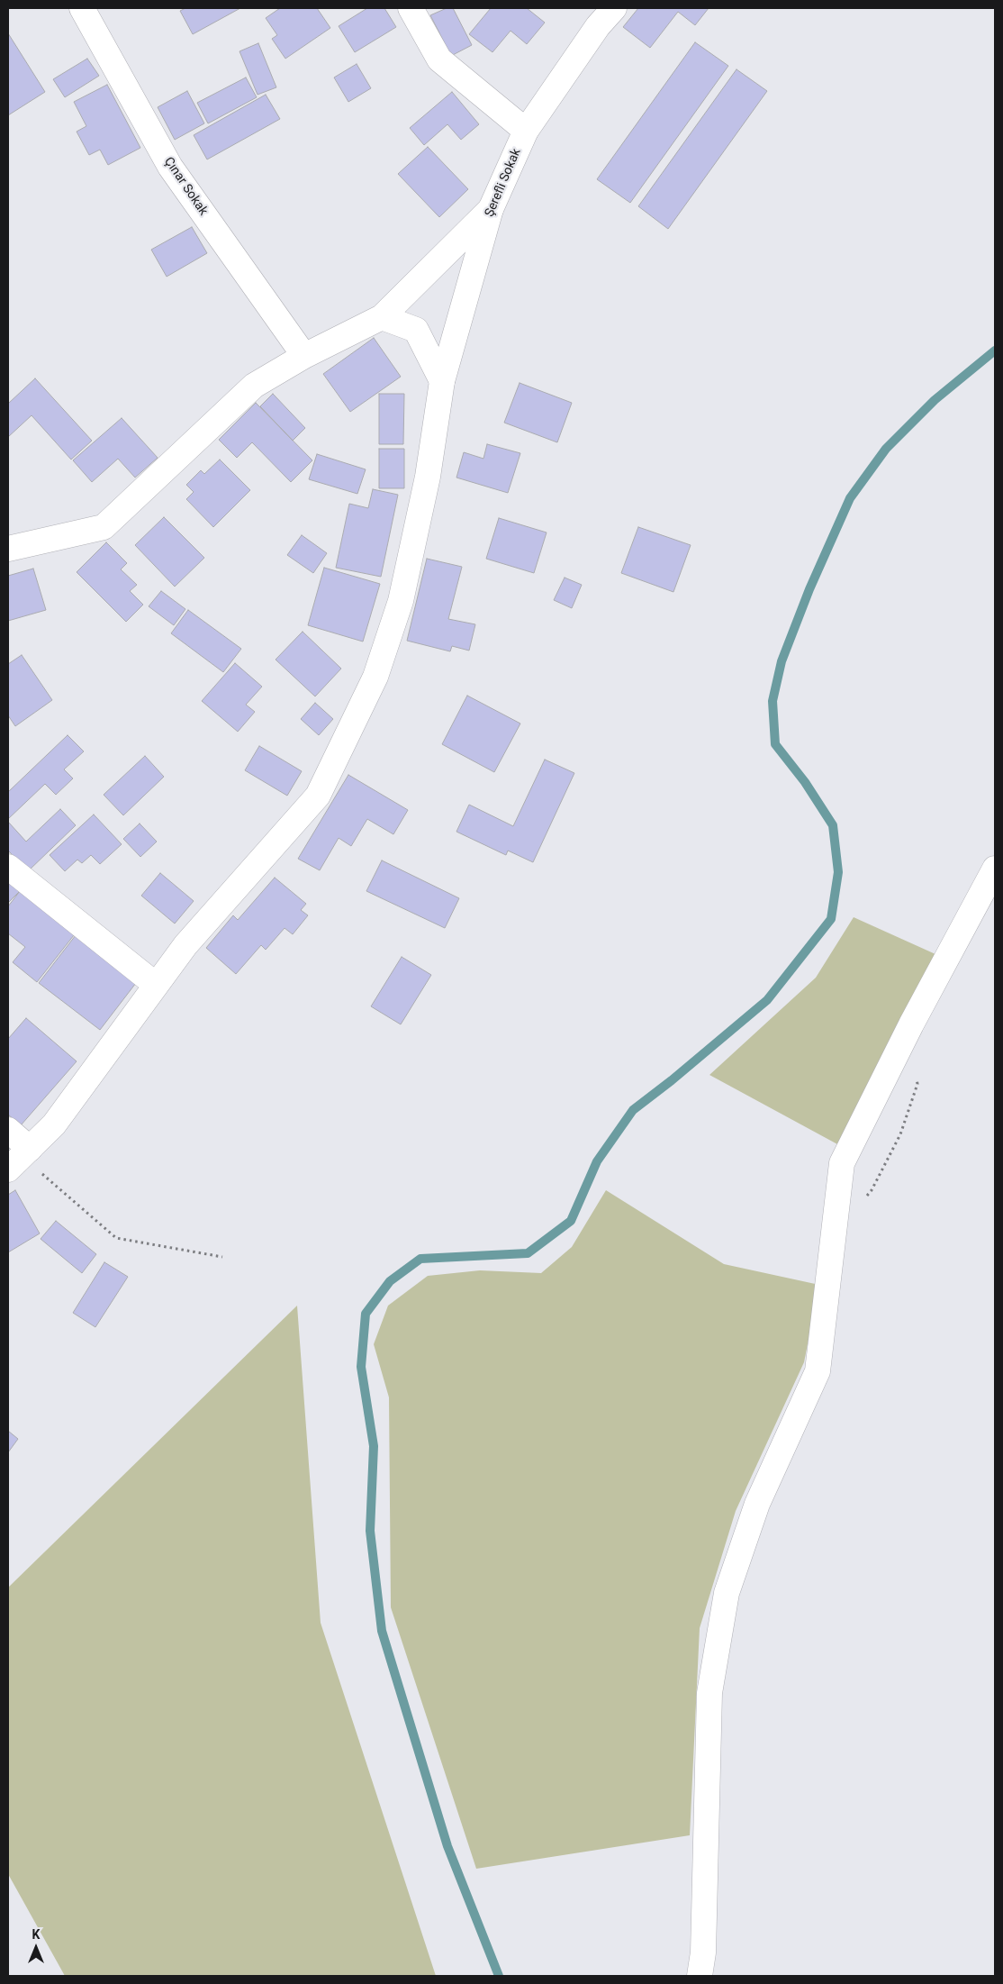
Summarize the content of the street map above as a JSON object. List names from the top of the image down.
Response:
{
  "streets": {
    "street": ["Şerefli Sokak", "Çınar Sokak"]
  },
  "north": "top"
}
